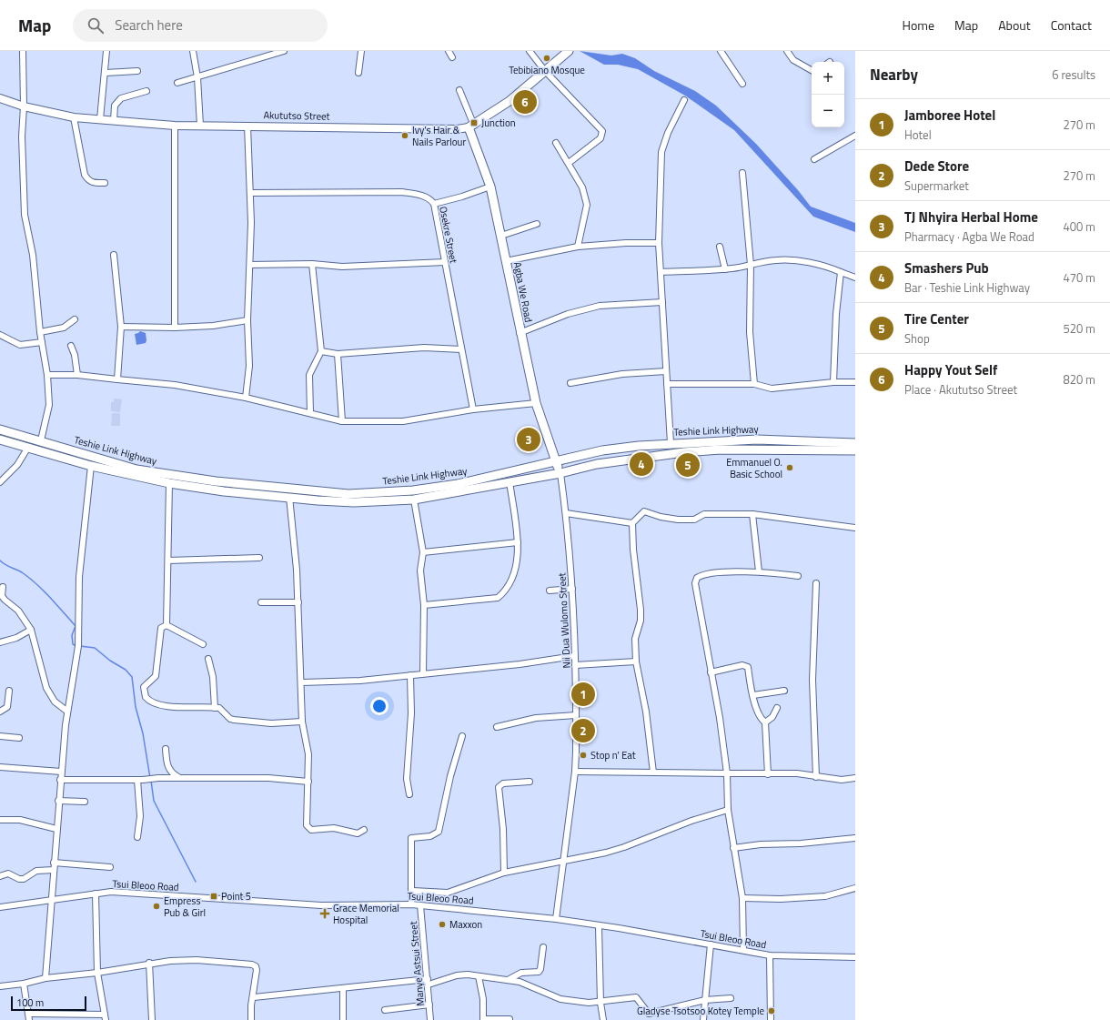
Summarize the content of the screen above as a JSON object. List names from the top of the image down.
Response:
{
  "streets": {
    "main road": ["Akututso Street", "Agba We Road", "Teshie Link Highway"],
    "street": [
      "Osekre Street",
      "Nii Dua Wulomo Street",
      "Tsui Bleoo Road",
      "Manye Astsui Street"
    ]
  },
  "crossings": [
    ["Akututso Street", "Agba We Road"],
    ["Agba We Road", "Teshie Link Highway"],
    ["Agba We Road", "Nii Dua Wulomo Street"],
    ["Teshie Link Highway", "Nii Dua Wulomo Street"],
    ["Nii Dua Wulomo Street", "Tsui Bleoo Road"],
    ["Tsui Bleoo Road", "Manye Astsui Street"]
  ],
  "places": {
    "other": [
      "Tebibiano Mosque",
      "Ivy's Hair & Nails Parlour",
      "Emmanuel O. Basic School",
      "Stop n' Eat",
      "Empress Pub & Girl",
      "Maxxon",
      "Gladyse Tsotsoo Kotey Temple"
    ],
    "transit": ["Junction", "Point 5"],
    "health": ["Grace Memorial Hospital"]
  },
  "scale_bar": "100 m",
  "page": {
    "header": "Map",
    "search": "Search here",
    "nav": [
      "Home",
      "Map",
      "About",
      "Contact"
    ],
    "heading": ["Nearby", "6 results"],
    "map_buttons": ["+", "−"],
    "pins": [
      "6",
      "3",
      "4",
      "5",
      "1",
      "2"
    ],
    "list": [
      {
        "mark": "1",
        "name": "Jamboree Hotel",
        "note": "Hotel",
        "value": "270 m"
      },
      {
        "mark": "2",
        "name": "Dede Store",
        "note": "Supermarket",
        "value": "270 m"
      },
      {
        "mark": "3",
        "name": "TJ Nhyira Herbal Home",
        "note": "Pharmacy · Agba We Road",
        "value": "400 m"
      },
      {
        "mark": "4",
        "name": "Smashers Pub",
        "note": "Bar · Teshie Link Highway",
        "value": "470 m"
      },
      {
        "mark": "5",
        "name": "Tire Center",
        "note": "Shop",
        "value": "520 m"
      },
      {
        "mark": "6",
        "name": "Happy Yout Self",
        "note": "Place · Akututso Street",
        "value": "820 m"
      }
    ],
    "scale": "100 m"
  }
}
